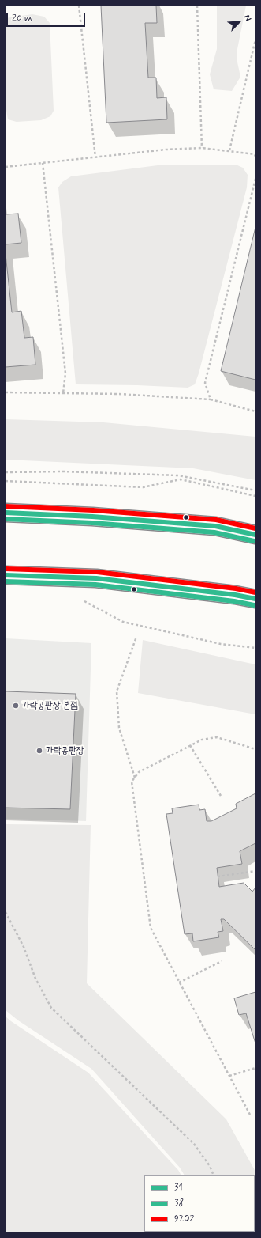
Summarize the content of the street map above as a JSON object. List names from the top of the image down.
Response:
{
  "places": ["가락공판장 본점", "가락공판장"],
  "lines": ["transit line 9202", "transit line 31", "transit line 38"],
  "legend": ["31", "38", "9202"],
  "scale_bar": "20 m",
  "north": "top right"
}
